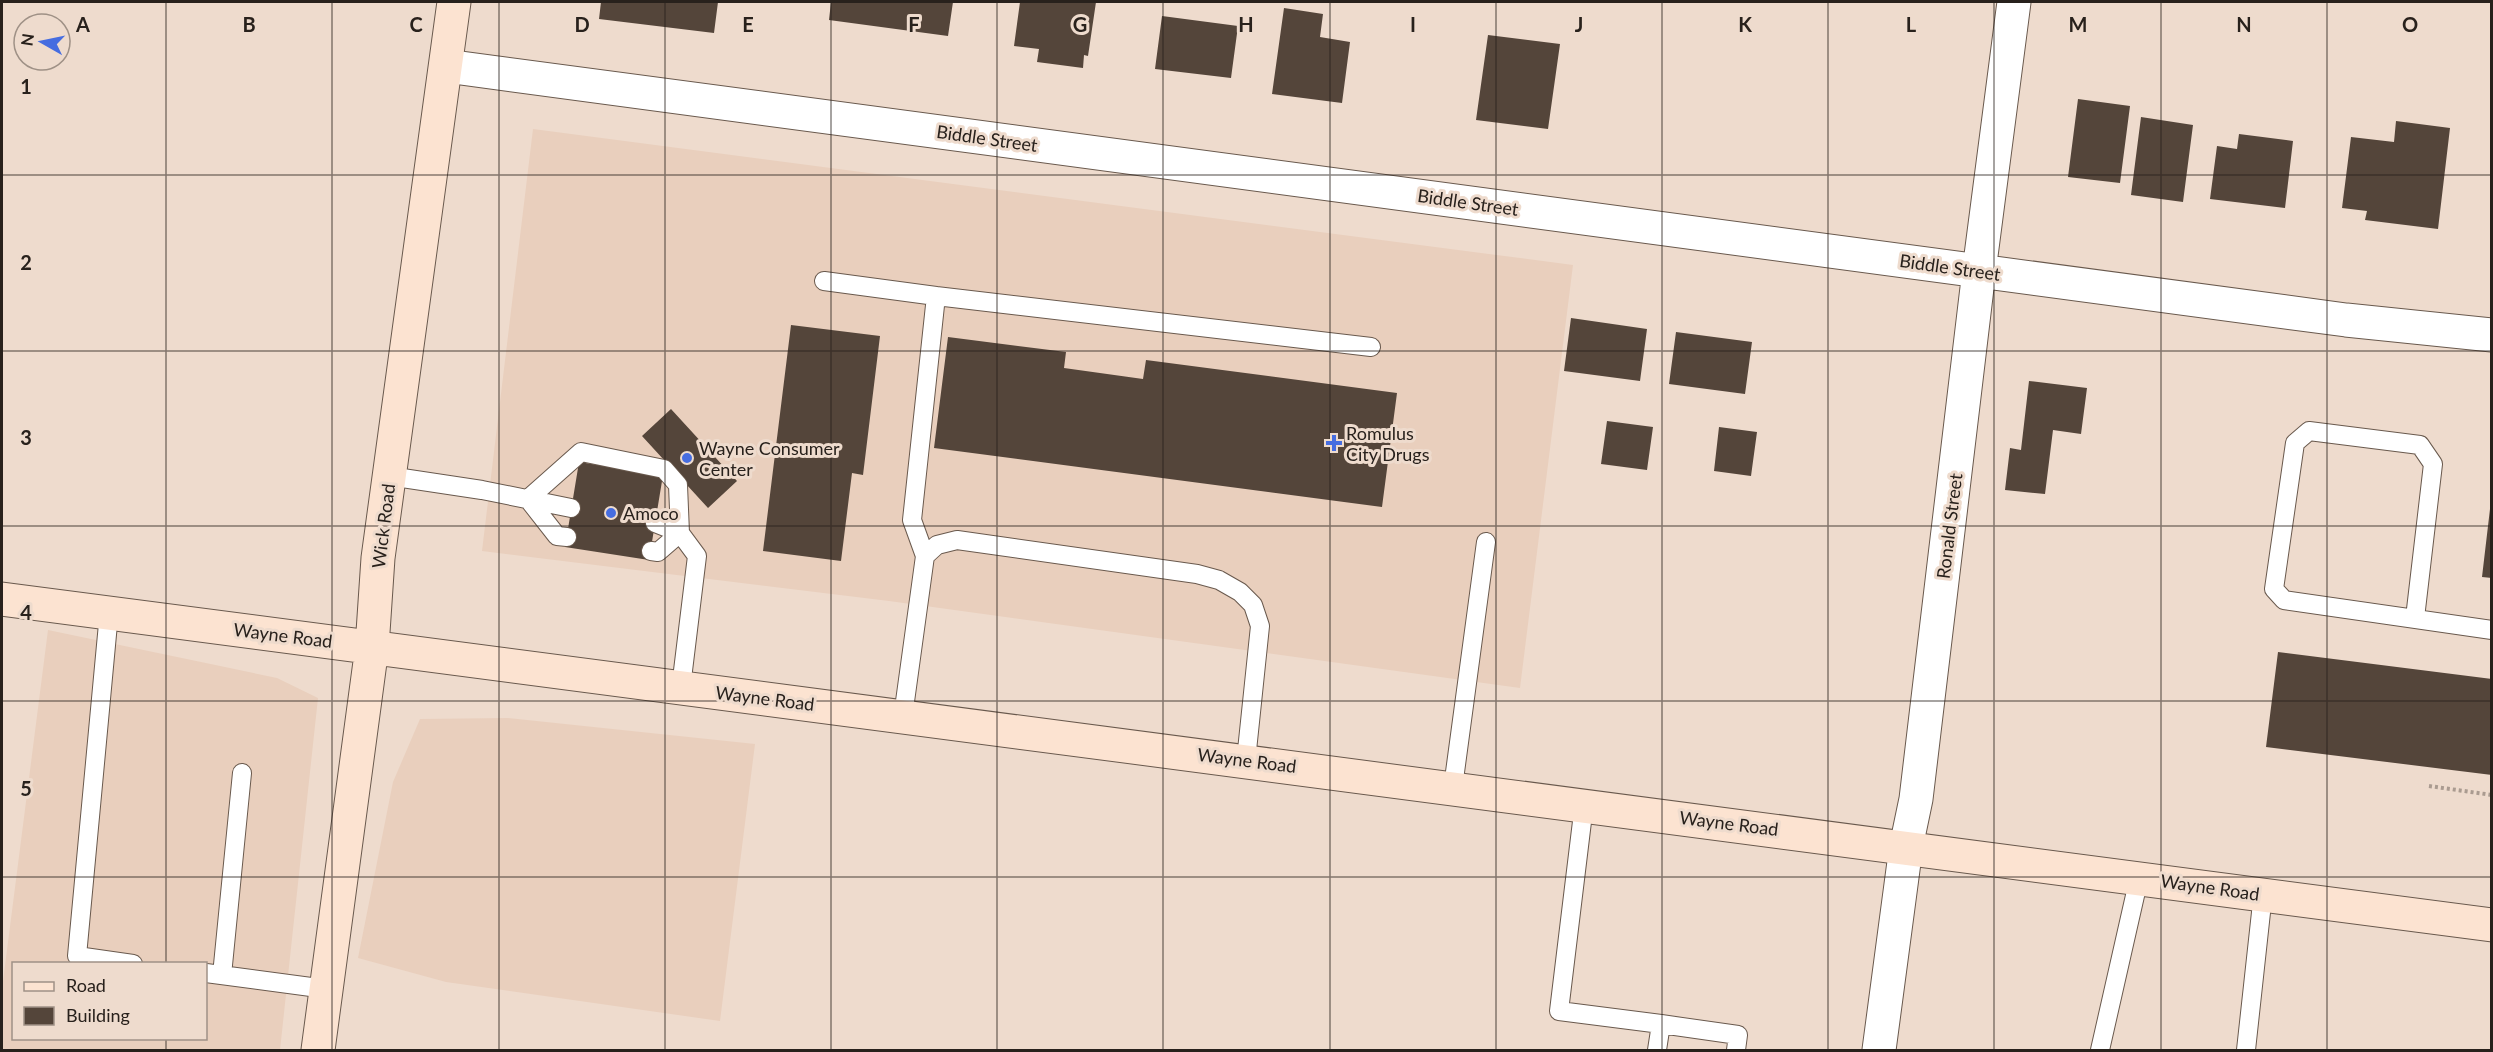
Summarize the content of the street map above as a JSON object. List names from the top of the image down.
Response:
{
  "streets": {
    "main road": ["Wick Road", "Wayne Road"],
    "street": ["Biddle Street", "Ronald Street"]
  },
  "crossings": [
    ["Biddle Street", "Wick Road"],
    ["Biddle Street", "Ronald Street"],
    ["Wick Road", "Wayne Road"],
    ["Ronald Street", "Wayne Road"]
  ],
  "places": {
    "health": ["Romulus City Drugs"],
    "other": ["Wayne Consumer Center", "Amoco"]
  },
  "legend": ["Road", "Building"],
  "north": "left",
  "grid": {
    "columns": [
      "A",
      "B",
      "C",
      "D",
      "E",
      "F",
      "G",
      "H",
      "I",
      "J",
      "K",
      "L",
      "M",
      "N",
      "O"
    ],
    "rows": [
      "1",
      "2",
      "3",
      "4",
      "5"
    ]
  }
}
